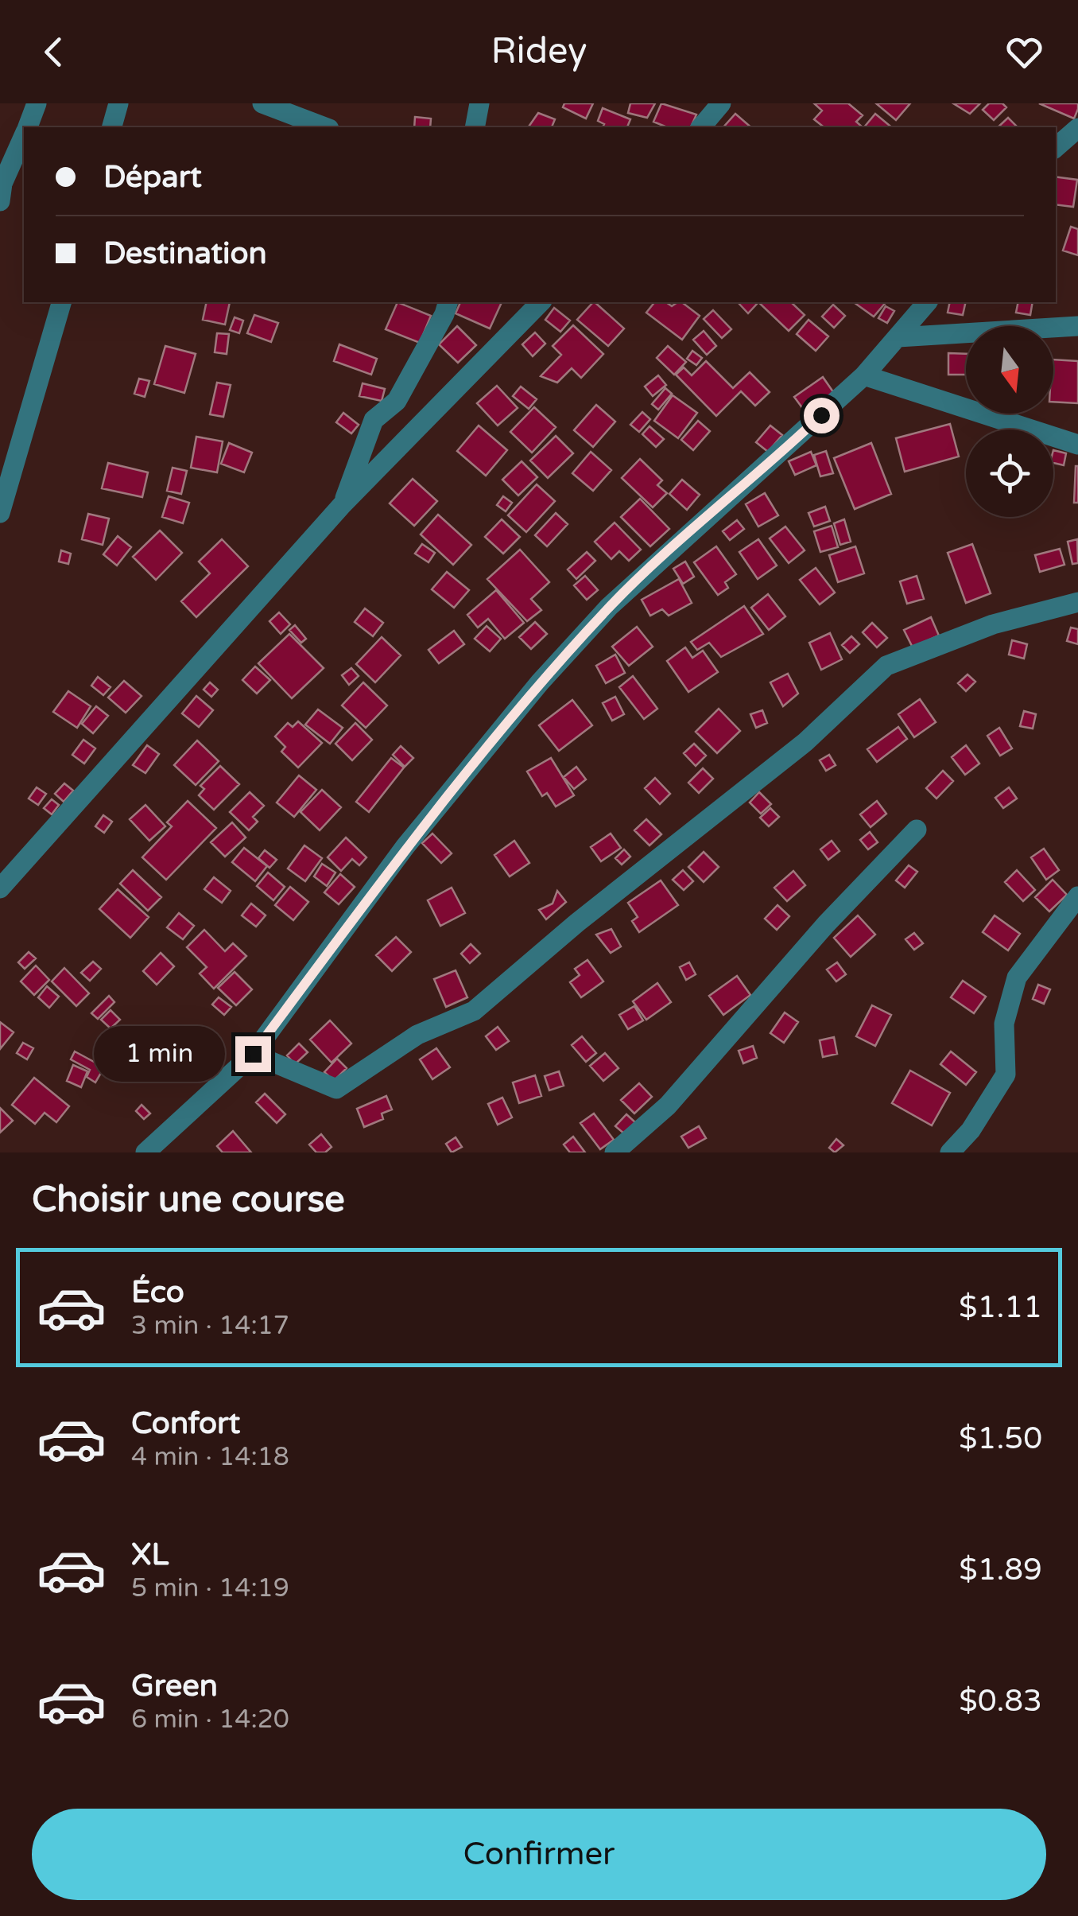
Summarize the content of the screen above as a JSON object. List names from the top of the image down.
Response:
{
  "north": "bottom",
  "page": {
    "header": "Ridey",
    "banner": ["Départ", "Destination"],
    "bubble": "1 min",
    "heading": "Choisir une course",
    "list": [
      {
        "name": "Éco",
        "note": "3 min · 14:17",
        "value": "$1.11"
      },
      {
        "name": "Confort",
        "note": "4 min · 14:18",
        "value": "$1.50"
      },
      {
        "name": "XL",
        "note": "5 min · 14:19",
        "value": "$1.89"
      },
      {
        "name": "Green",
        "note": "6 min · 14:20",
        "value": "$0.83"
      }
    ],
    "buttons": "Confirmer"
  }
}
